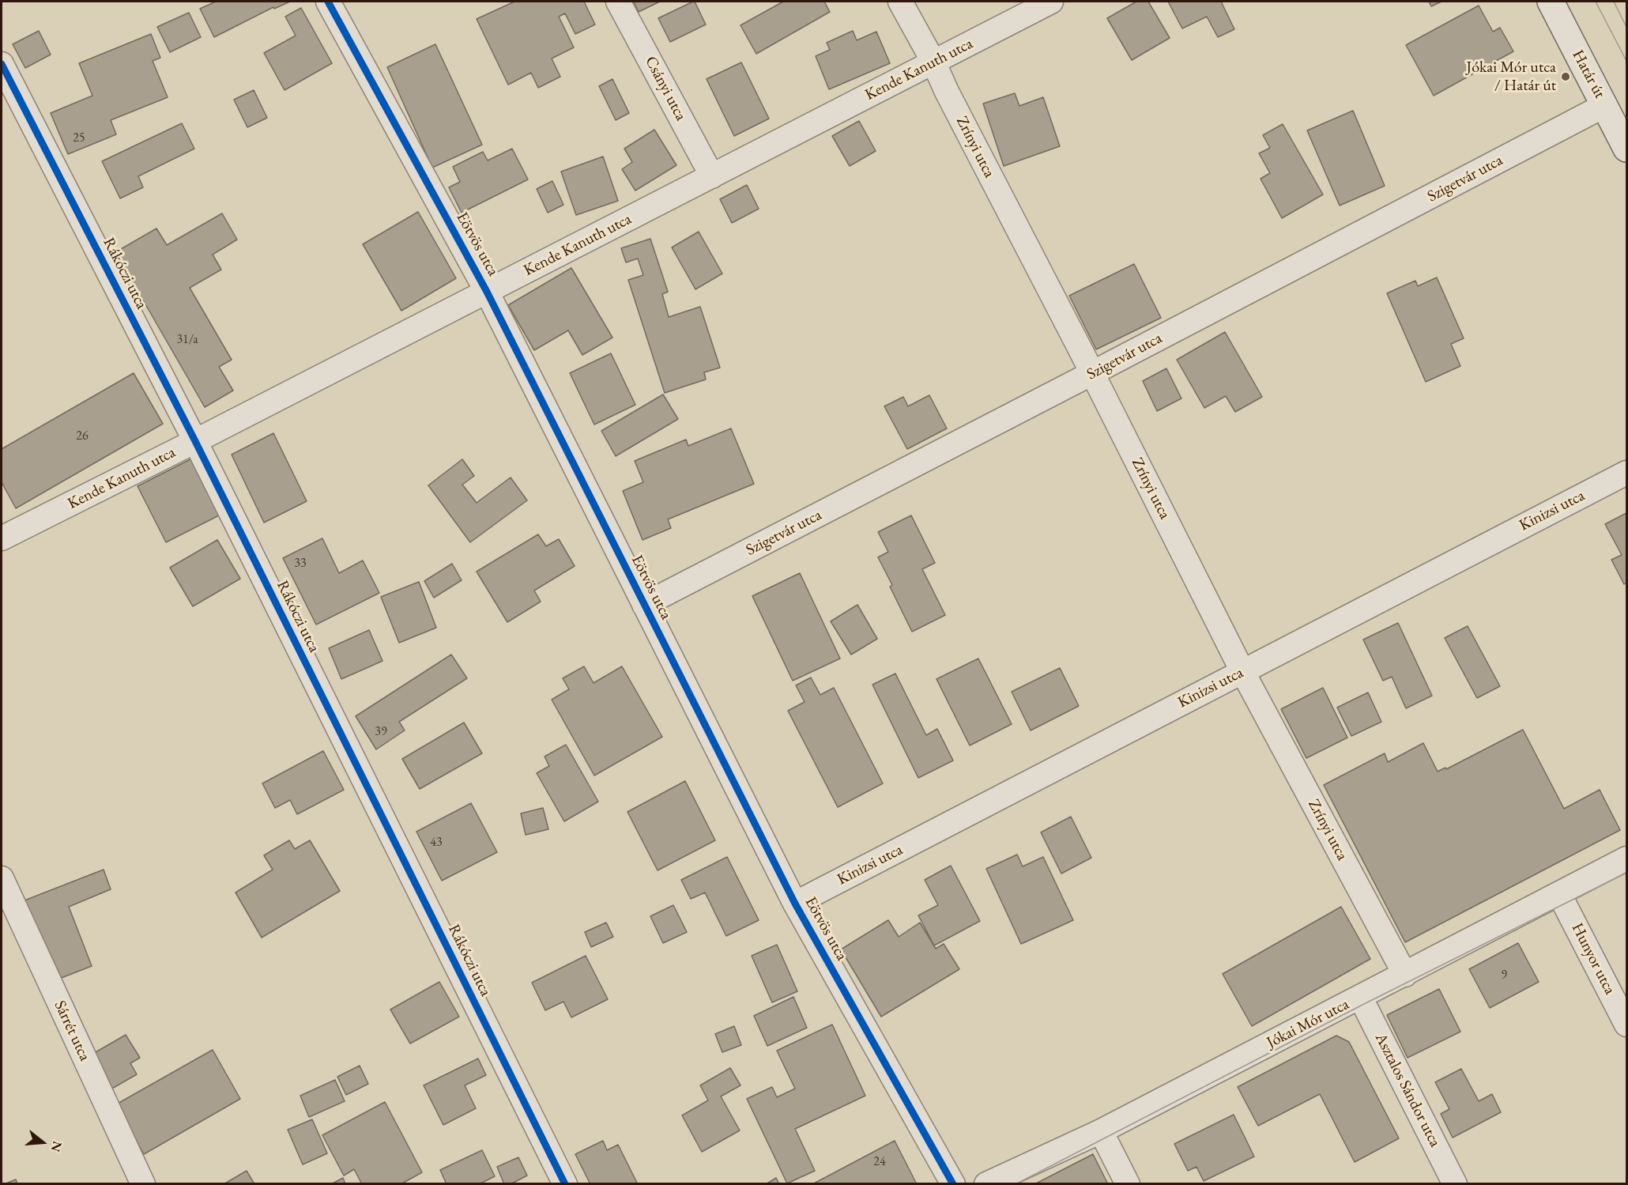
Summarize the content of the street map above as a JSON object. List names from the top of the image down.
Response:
{
  "streets": {
    "main road": ["Határ út"],
    "street": [
      "Kende Kanuth utca",
      "Csányi utca",
      "Zrínyi utca",
      "Szigetvár utca",
      "Eötvös utca",
      "Rákóczi utca",
      "Kinizsi utca",
      "Hunyor utca",
      "Jókai Mór utca",
      "Sárrét utca",
      "Asztalos Sándor utca"
    ]
  },
  "crossings": [
    ["Kende Kanuth utca", "Csányi utca"],
    ["Kende Kanuth utca", "Zrínyi utca"],
    ["Kende Kanuth utca", "Eötvös utca"],
    ["Kende Kanuth utca", "Rákóczi utca"],
    ["Határ út", "Szigetvár utca"],
    ["Zrínyi utca", "Szigetvár utca"],
    ["Zrínyi utca", "Kinizsi utca"],
    ["Zrínyi utca", "Jókai Mór utca"],
    ["Szigetvár utca", "Eötvös utca"],
    ["Eötvös utca", "Kinizsi utca"],
    ["Hunyor utca", "Jókai Mór utca"],
    ["Jókai Mór utca", "Asztalos Sándor utca"]
  ],
  "places": ["Jókai Mór utca / Határ út"],
  "house_numbers": [
    "25",
    "31/a",
    "26",
    "33",
    "39",
    "43",
    "9",
    "24"
  ],
  "north": "right"
}
